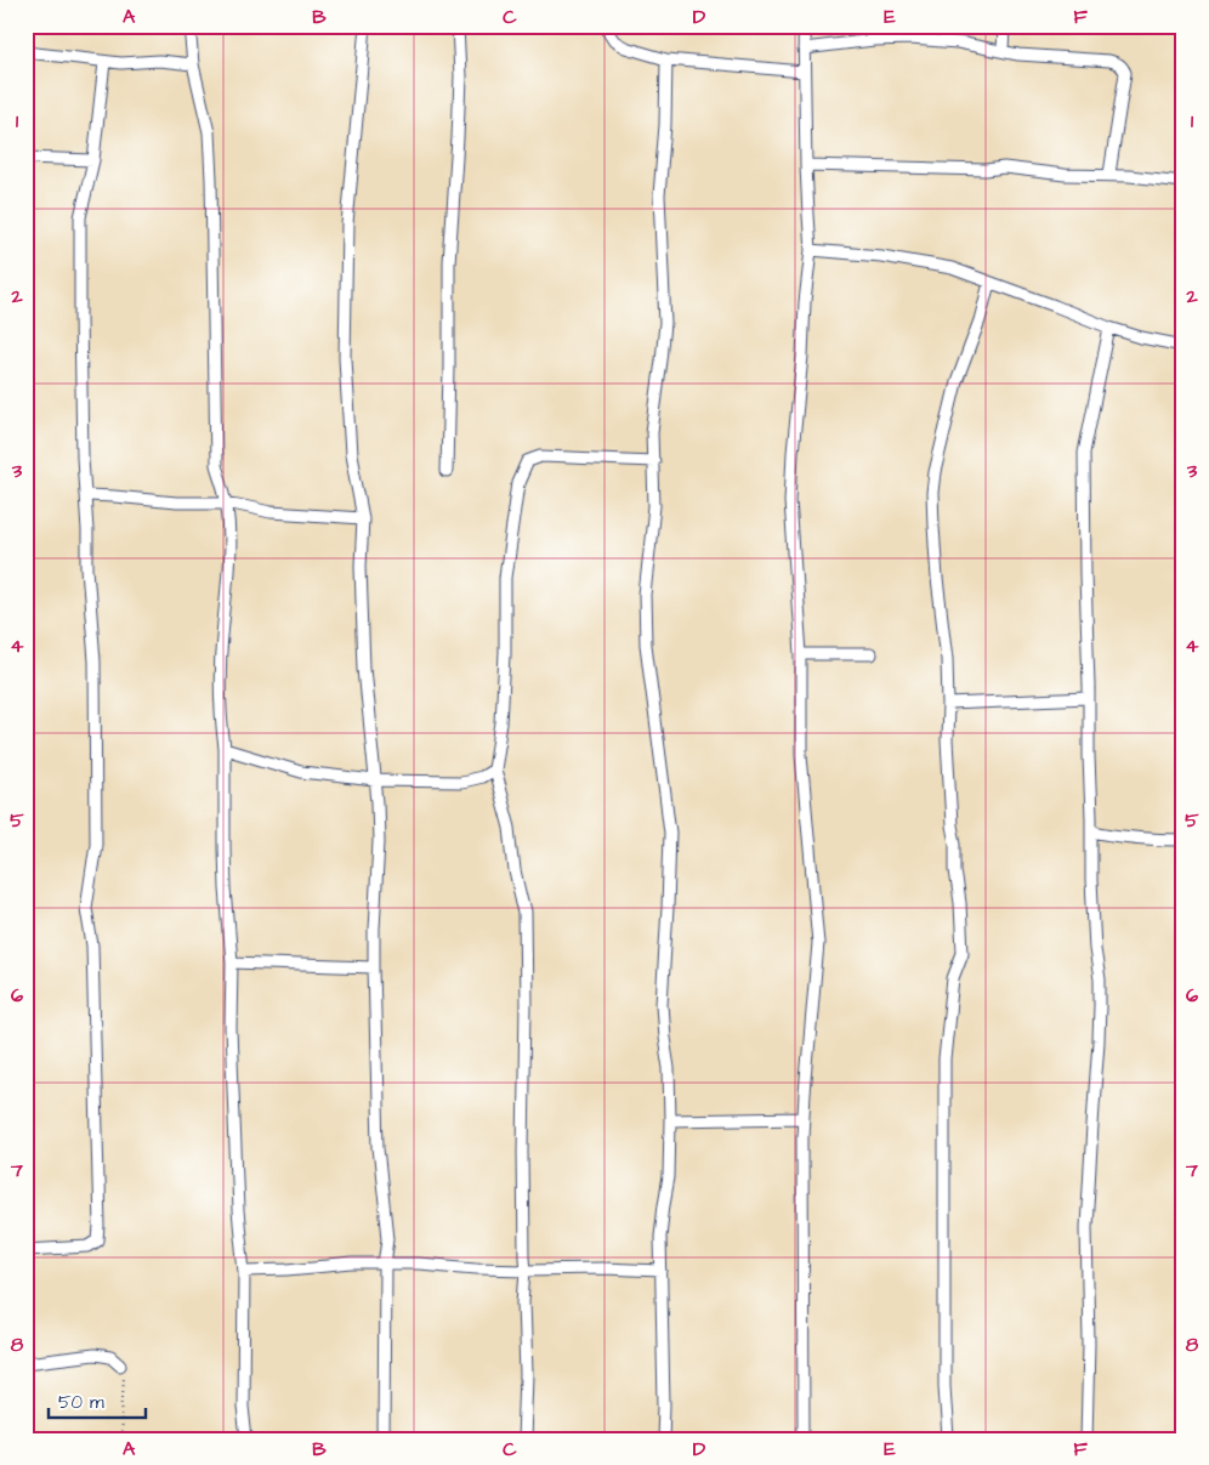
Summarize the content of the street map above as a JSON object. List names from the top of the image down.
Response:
{
  "scale_bar": "50 m",
  "grid": {
    "columns": [
      "A",
      "B",
      "C",
      "D",
      "E",
      "F"
    ],
    "rows": [
      "1",
      "2",
      "3",
      "4",
      "5",
      "6",
      "7",
      "8"
    ]
  }
}
